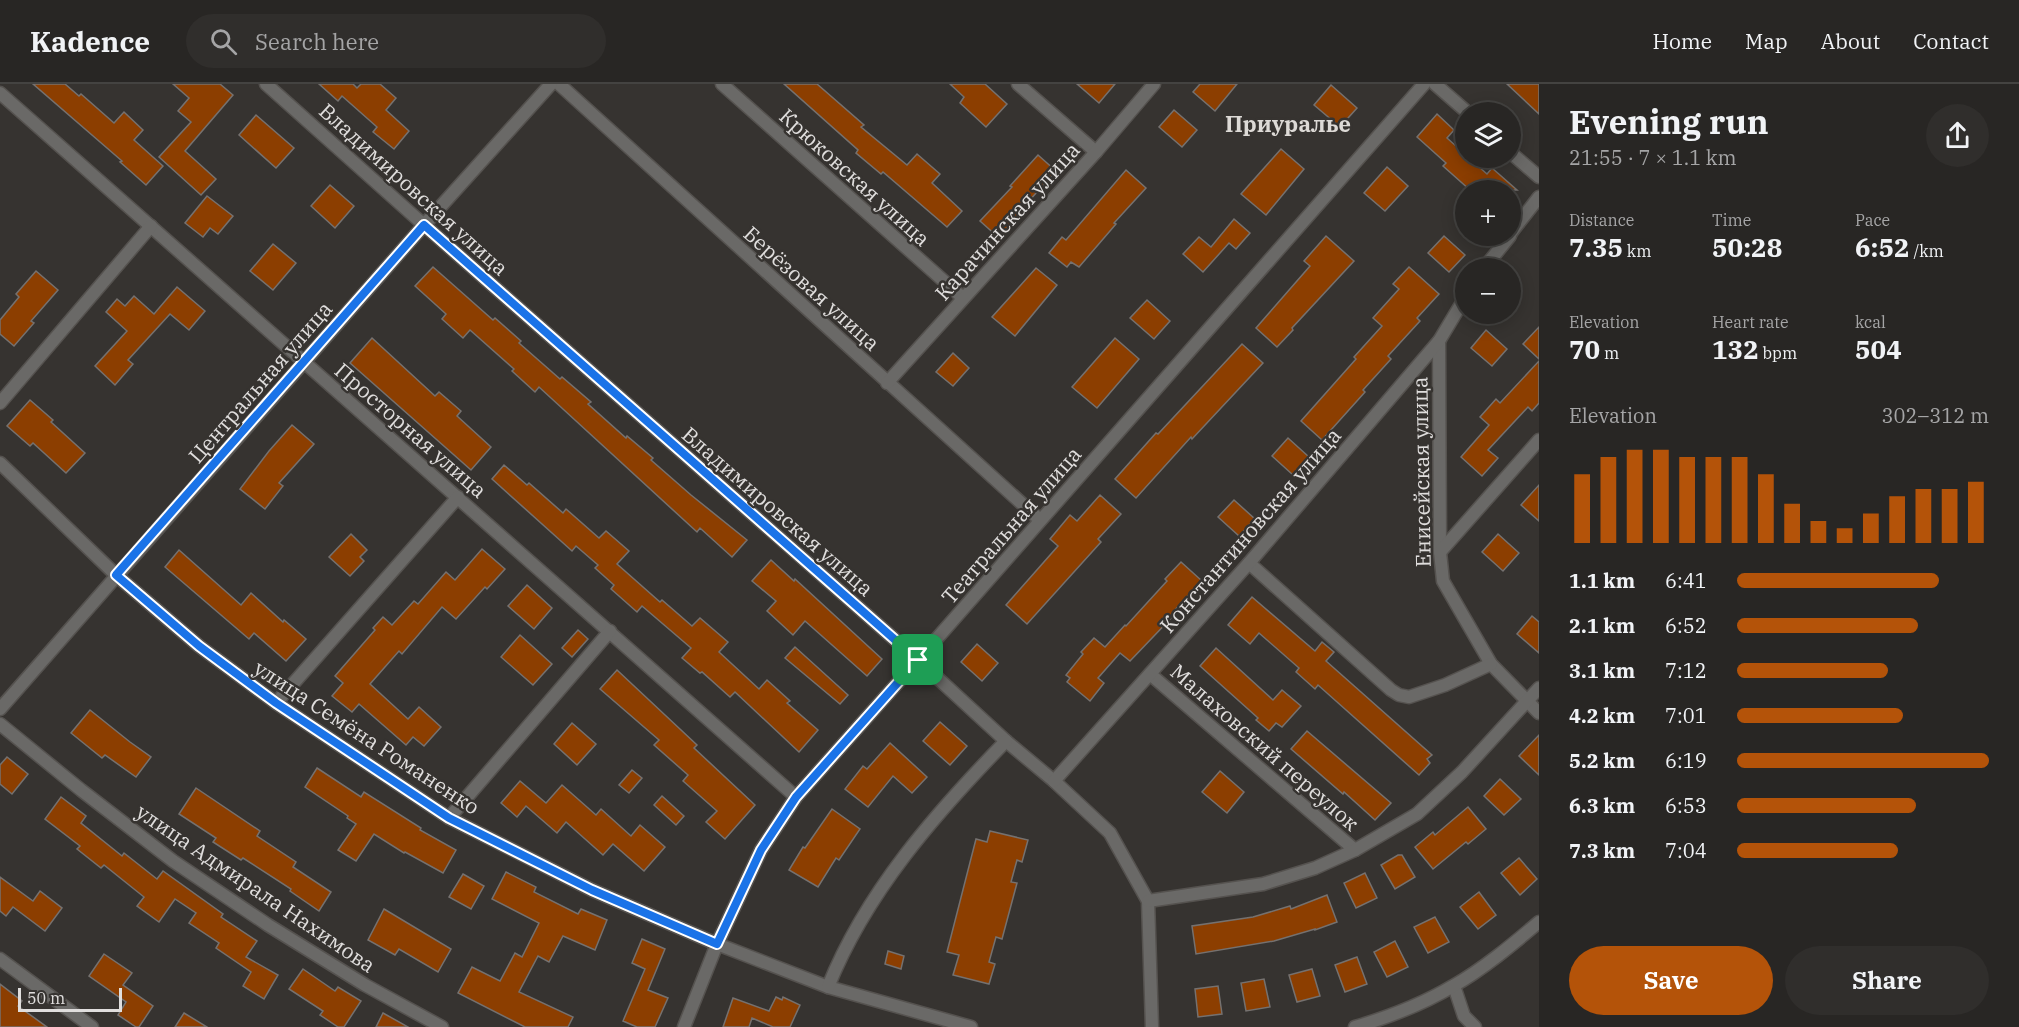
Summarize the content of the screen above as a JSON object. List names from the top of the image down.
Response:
{
  "streets": {
    "street": [
      "Крюковская улица",
      "Владимировская улица",
      "Карачинская улица",
      "Берёзовая улица",
      "Центральная улица",
      "Просторная улица",
      "Енисейская улица",
      "Театральная улица",
      "Константиновская улица",
      "улица Семёна Романенко",
      "Малаховский переулок",
      "улица Адмирала Нахимова"
    ]
  },
  "crossings": [
    ["Крюковская улица", "Карачинская улица"],
    ["Владимировская улица", "Центральная улица"],
    ["Владимировская улица", "Театральная улица"],
    ["Владимировская улица", "Константиновская улица"],
    ["Карачинская улица", "Берёзовая улица"],
    ["Берёзовая улица", "Театральная улица"],
    ["Центральная улица", "Просторная улица"],
    ["Центральная улица", "улица Семёна Романенко"],
    ["Просторная улица", "Театральная улица"],
    ["Енисейская улица", "Константиновская улица"],
    ["Театральная улица", "улица Семёна Романенко"],
    ["Константиновская улица", "Малаховский переулок"]
  ],
  "districts": ["Приуралье"],
  "scale_bar": "50 m",
  "page": {
    "header": "Kadence",
    "search": "Search here",
    "nav": [
      "Home",
      "Map",
      "About",
      "Contact"
    ],
    "heading": ["Evening run", "21:55 · 7 × 1.1 km"],
    "map_buttons": ["+", "−"],
    "stats": [
      ["Distance", "7.35 km"],
      ["Time", "50:28"],
      ["Pace", "6:52 /km"],
      ["Elevation", "70 m"],
      ["Heart rate", "132 bpm"],
      ["kcal", "504"]
    ],
    "chart": ["Elevation", "302–312 m"],
    "list": [
      {
        "name": "1.1 km",
        "note": "6:41"
      },
      {
        "name": "2.1 km",
        "note": "6:52"
      },
      {
        "name": "3.1 km",
        "note": "7:12"
      },
      {
        "name": "4.2 km",
        "note": "7:01"
      },
      {
        "name": "5.2 km",
        "note": "6:19"
      },
      {
        "name": "6.3 km",
        "note": "6:53"
      },
      {
        "name": "7.3 km",
        "note": "7:04"
      }
    ],
    "buttons": ["Save", "Share"],
    "scale": "50 m"
  }
}
